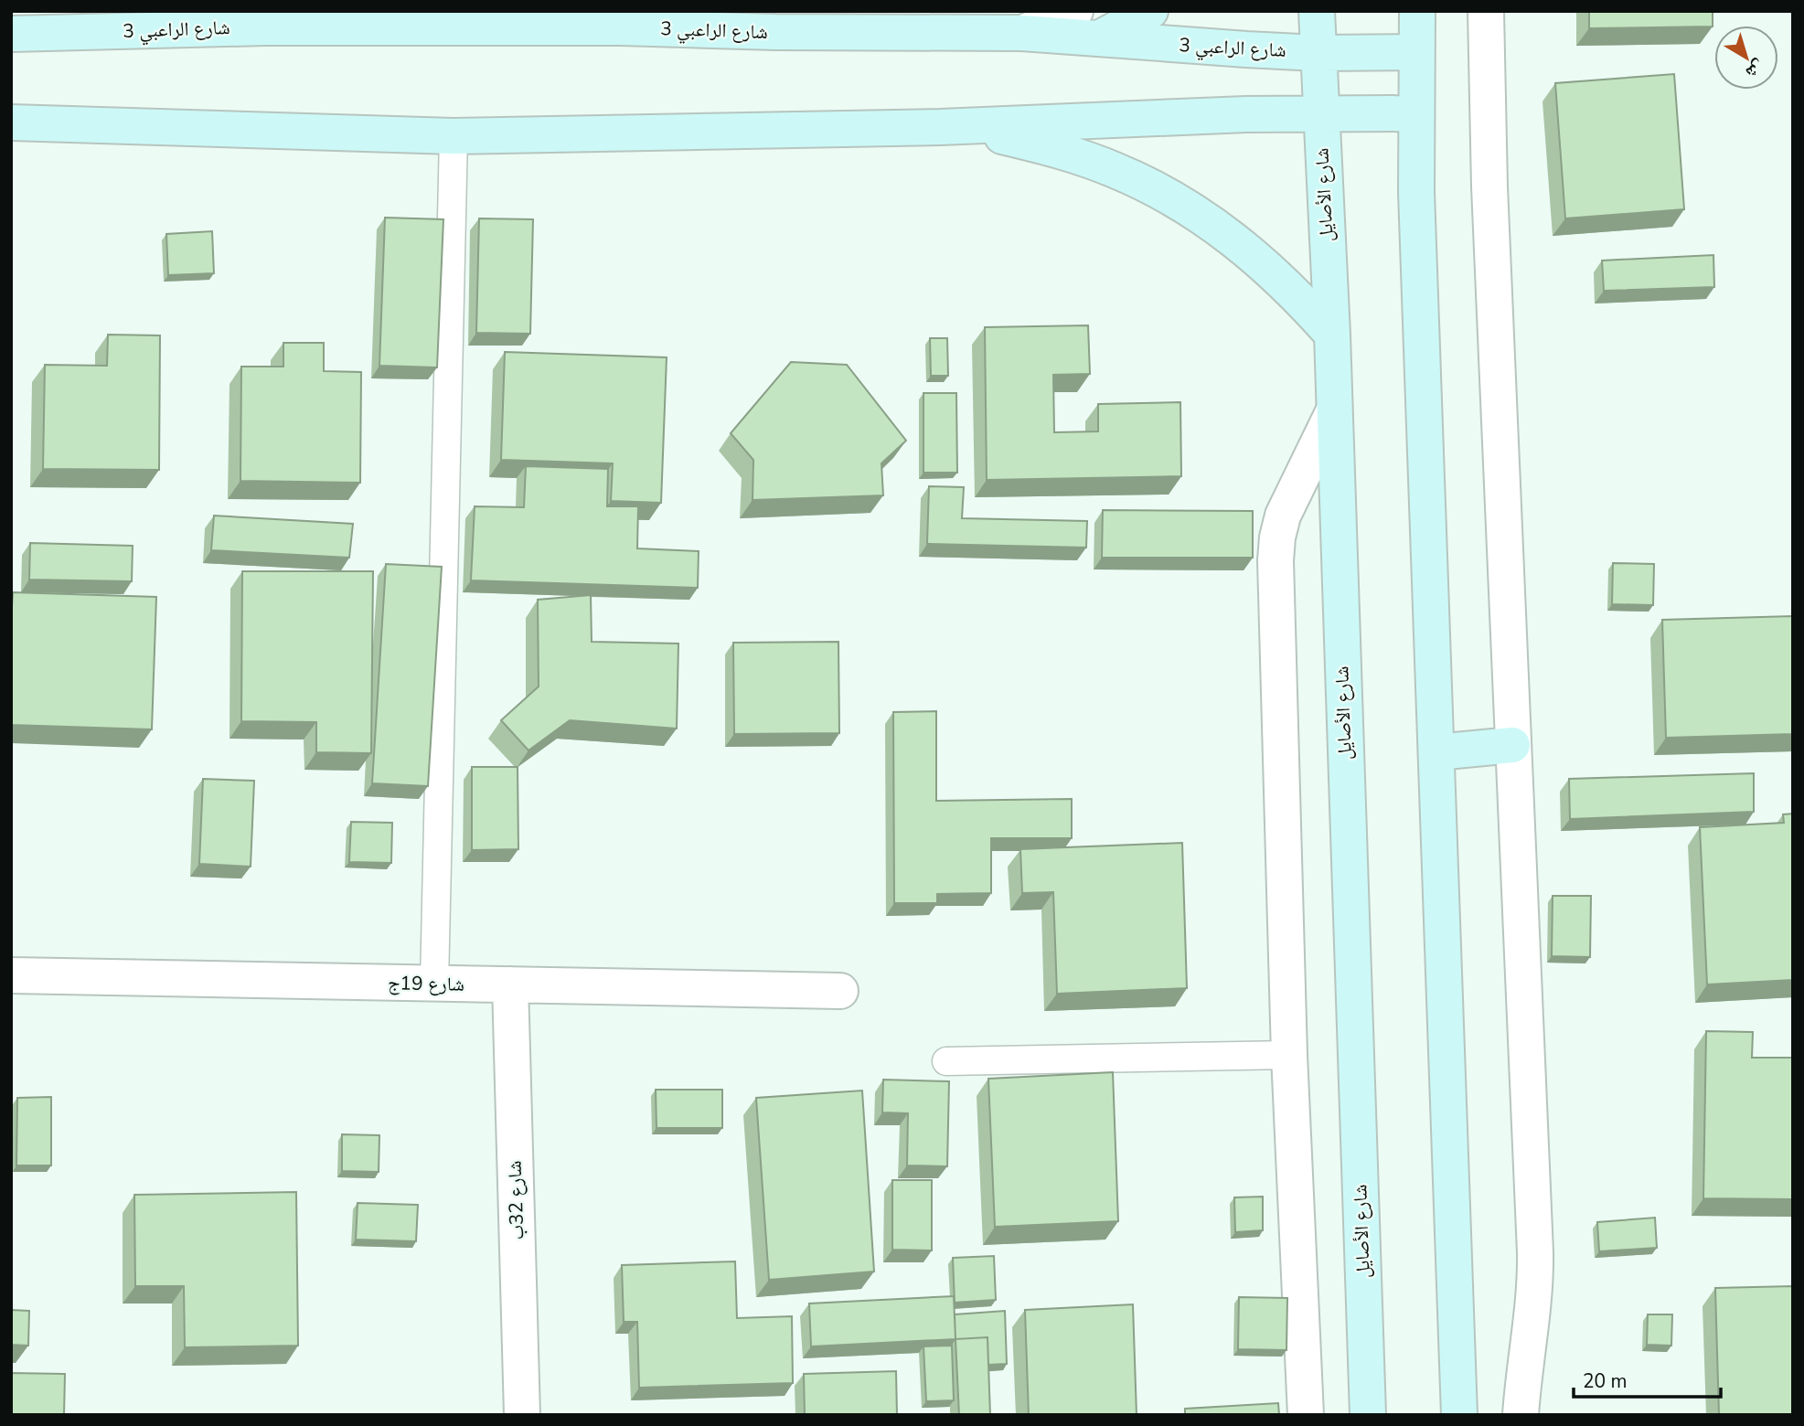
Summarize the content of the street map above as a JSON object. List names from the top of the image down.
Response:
{
  "streets": {
    "street": [
      "شارع الراعبي 3",
      "شارع الأصايل",
      "شارع 19ج",
      "شارع 32ب"
    ]
  },
  "crossings": [
    ["شارع الراعبي 3", "شارع الأصايل"],
    ["شارع 19ج", "شارع 32ب"]
  ],
  "scale_bar": "20 m",
  "north": "bottom right"
}
